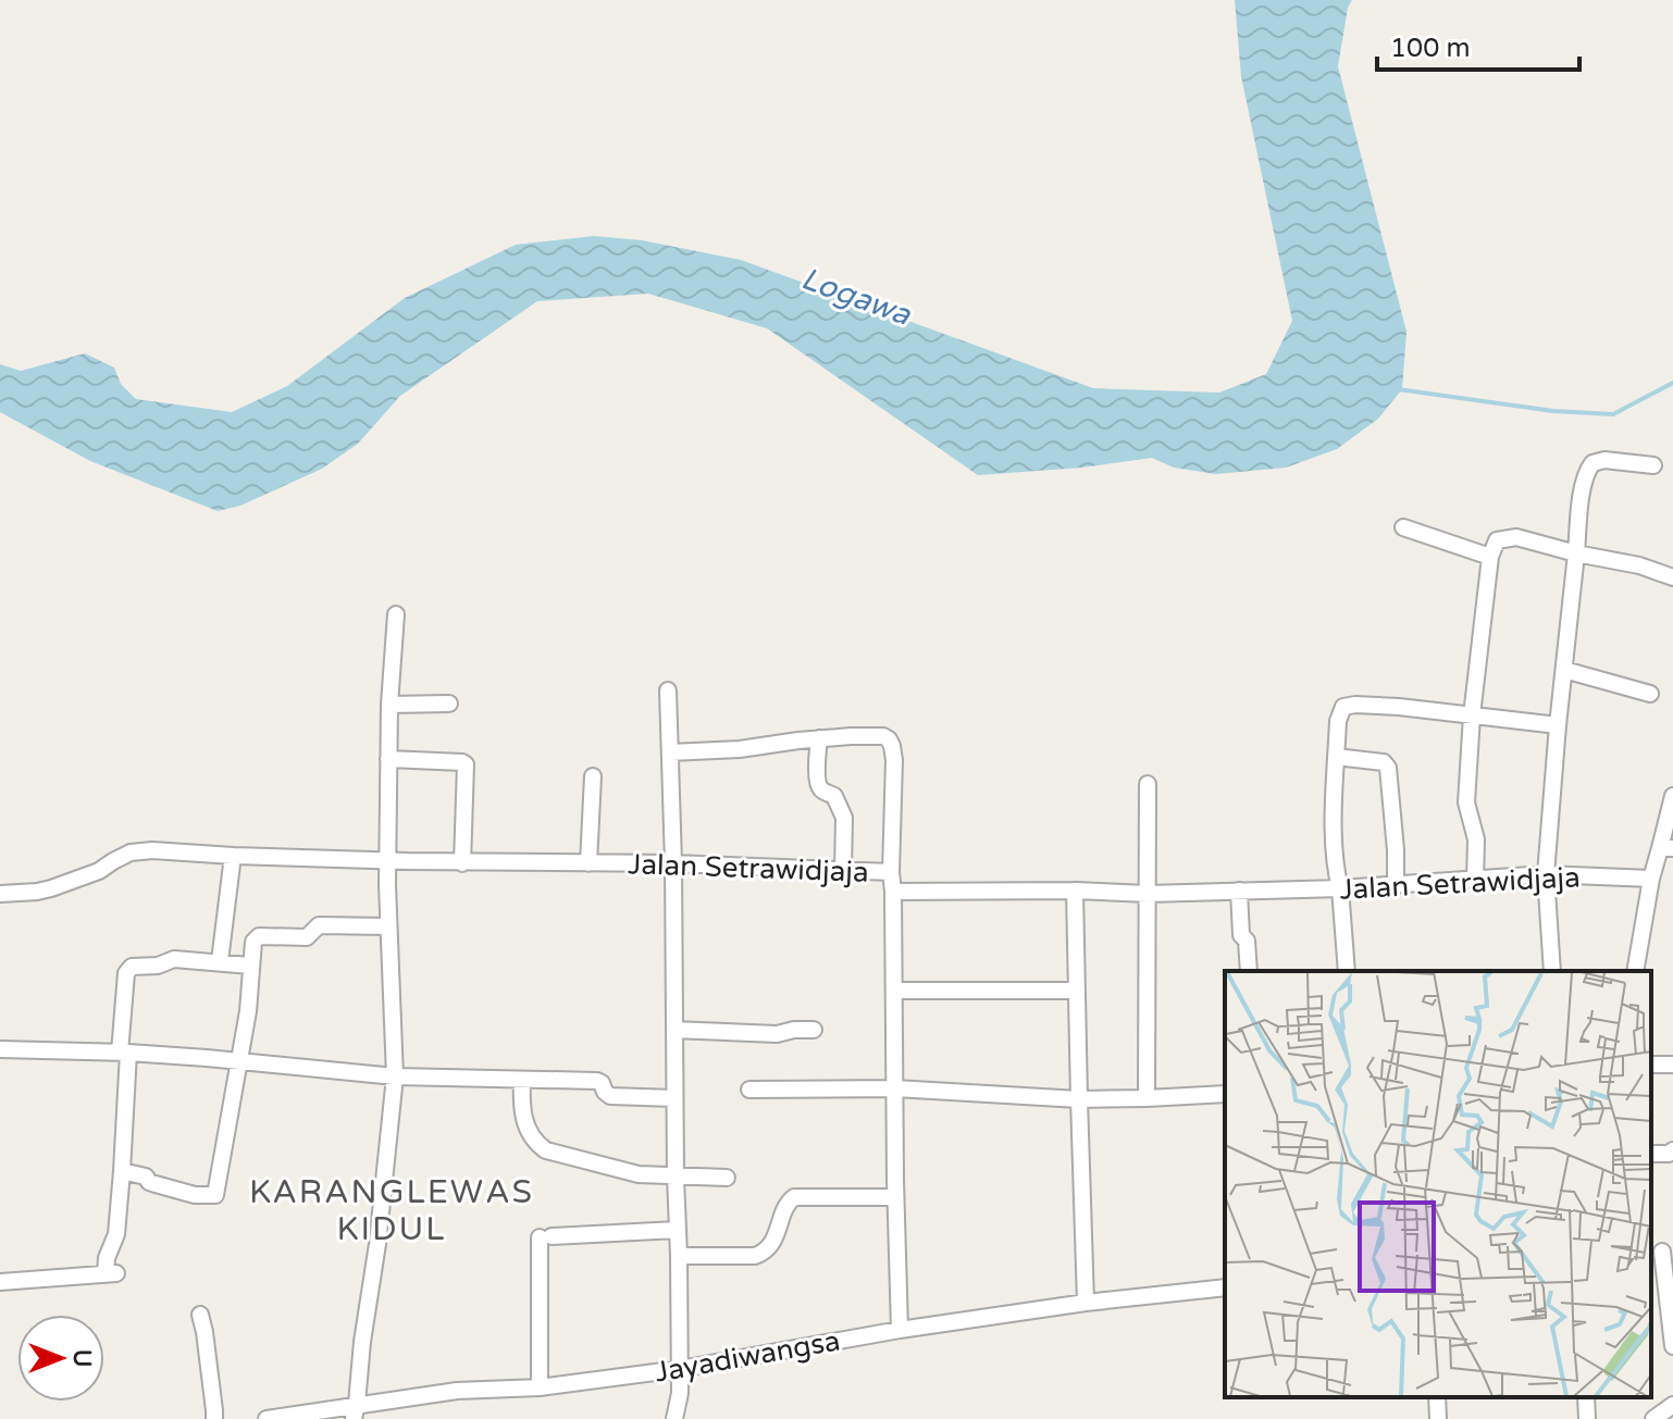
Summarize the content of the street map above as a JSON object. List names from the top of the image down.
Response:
{
  "streets": {
    "street": ["Jalan Setrawidjaja", "Jayadiwangsa"]
  },
  "districts": ["KARANGLEWAS KIDUL"],
  "water": ["Logawa"],
  "scale_bar": "100 m",
  "north": "right"
}
